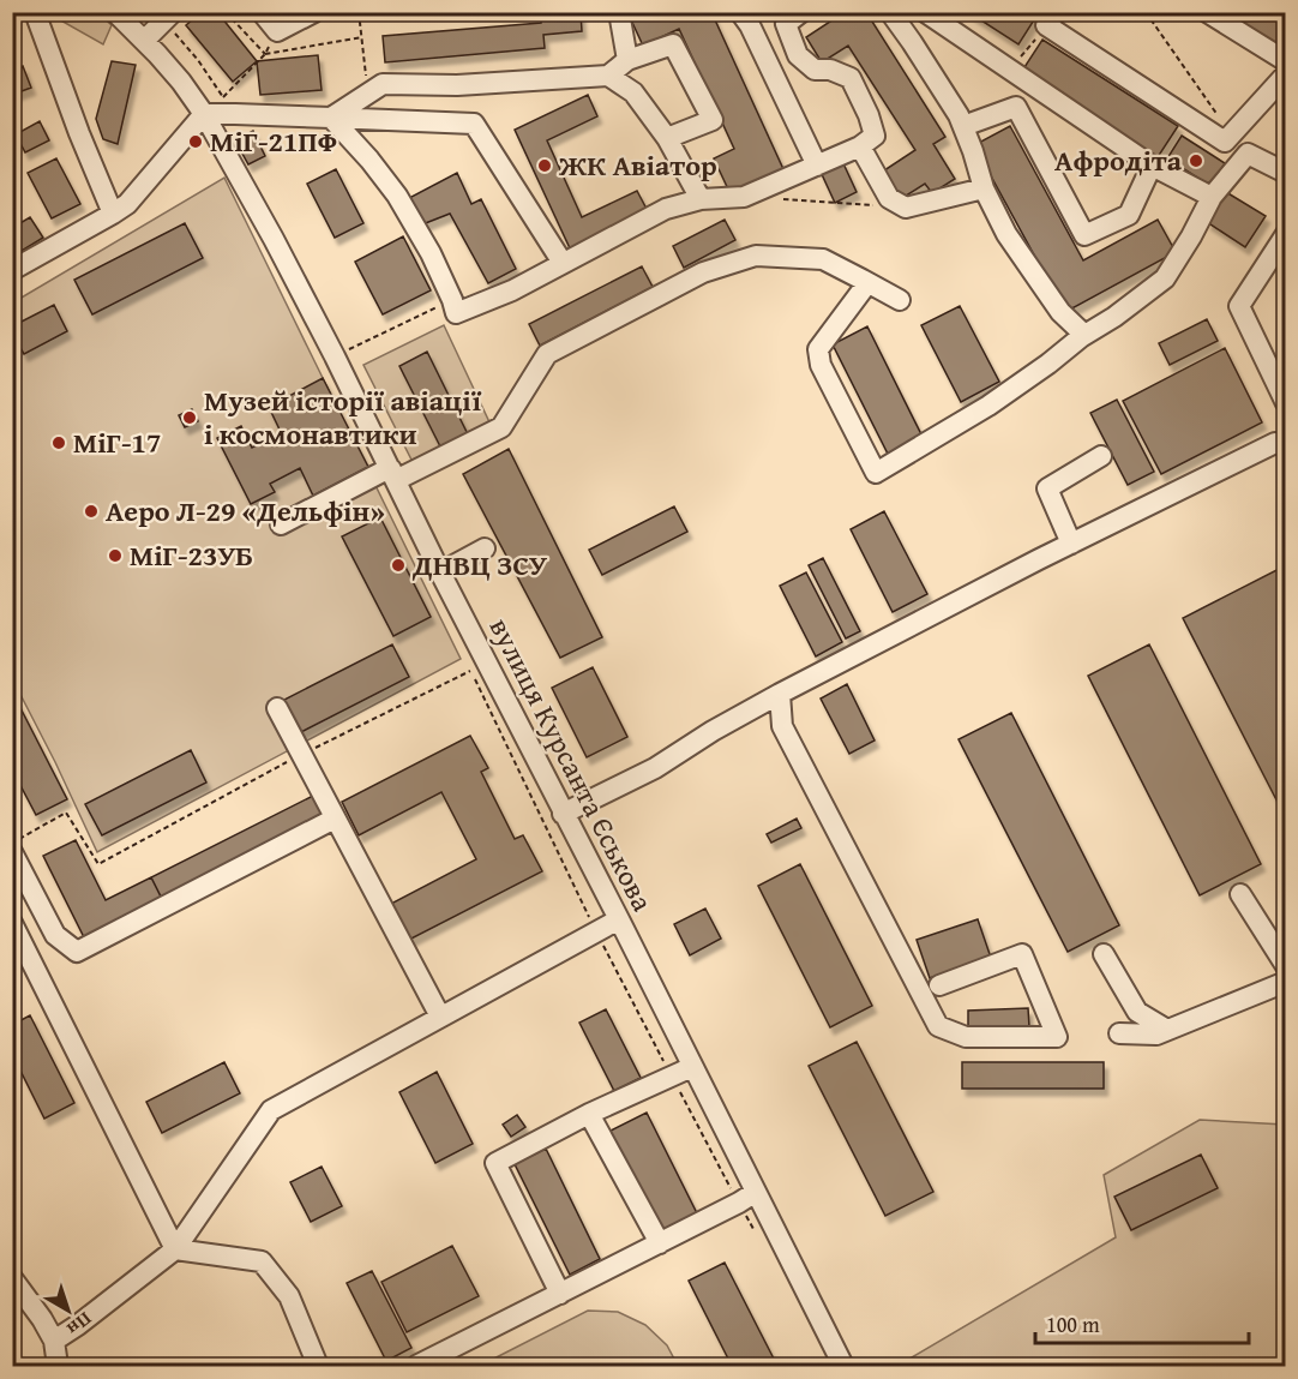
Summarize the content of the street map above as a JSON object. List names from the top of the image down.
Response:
{
  "streets": {
    "street": ["вулиця Курсанта Єськова"]
  },
  "places": [
    "МіГ-21ПФ",
    "Афродіта",
    "ЖК Авіатор",
    "Музей історії авіації і космонавтики",
    "МіГ-17",
    "Аеро Л-29 «Дельфін»",
    "МіГ-23УБ",
    "ДНВЦ ЗСУ"
  ],
  "scale_bar": "100 m",
  "north": "bottom right"
}
